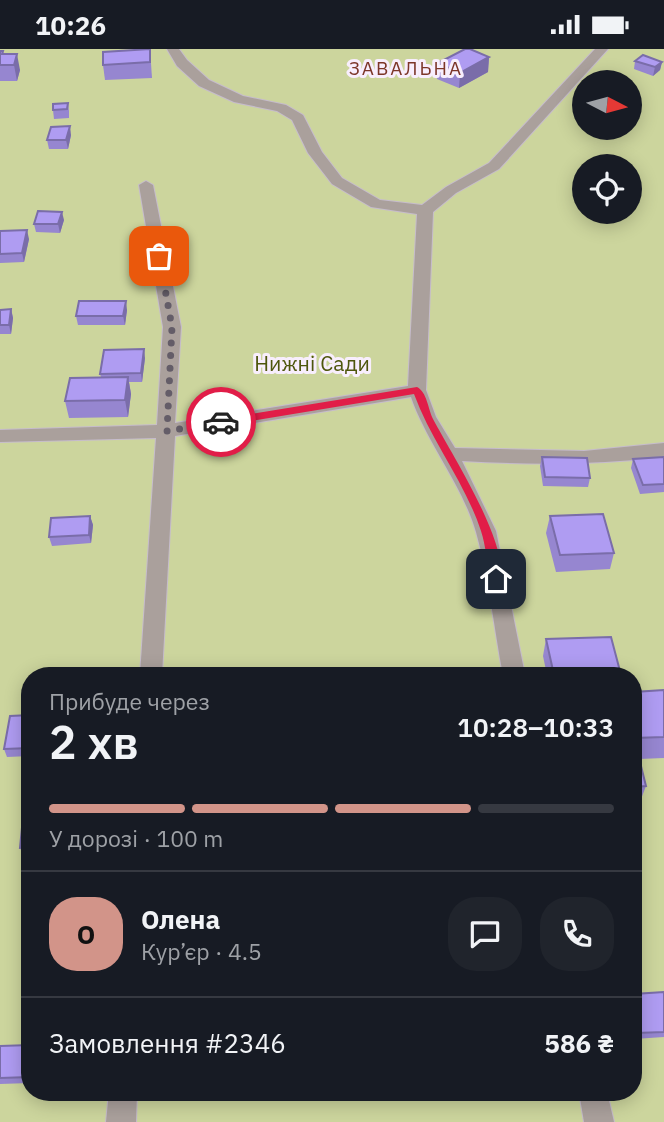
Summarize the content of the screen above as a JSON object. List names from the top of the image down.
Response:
{
  "districts": ["ЗАВАЛЬНА"],
  "parks": ["Нижні Сади"],
  "north": "right",
  "page": {
    "status": "10:26",
    "heading": ["2 хв", "Прибуде через", "10:28–10:33"],
    "panel": [
      "Олена",
      "Кур’єр · 4.5",
      "Замовлення #2346",
      "586 ₴"
    ],
    "bar": "У дорозі · 100 m",
    "round": "О"
  }
}
